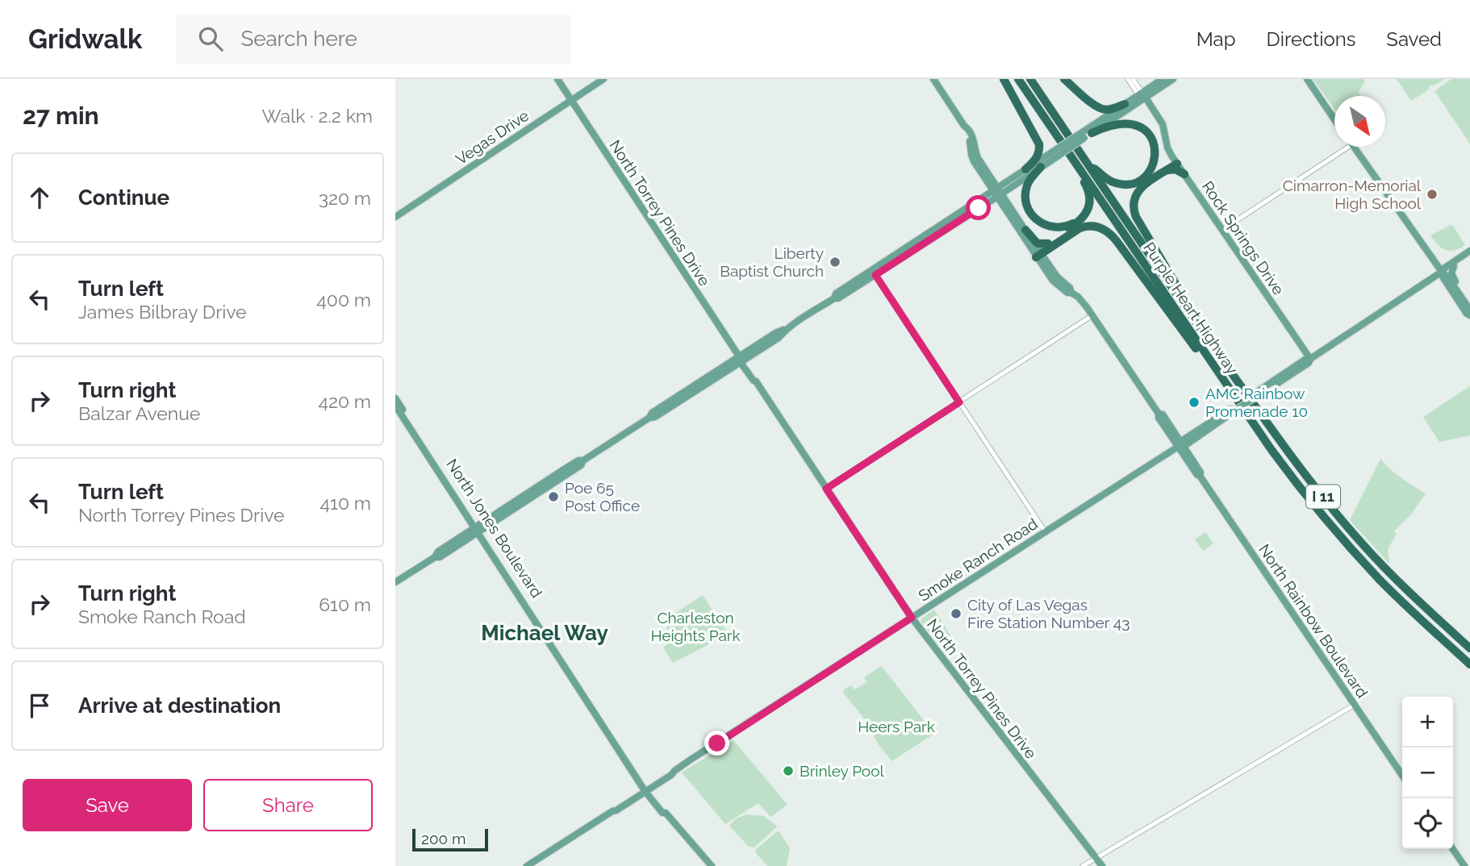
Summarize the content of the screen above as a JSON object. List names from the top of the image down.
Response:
{
  "streets": {
    "highway": ["Purple Heart Highway", "I 11"],
    "main road": [
      "Vegas Drive",
      "North Torrey Pines Drive",
      "Rock Springs Drive",
      "North Jones Boulevard",
      "Smoke Ranch Road",
      "North Rainbow Boulevard"
    ]
  },
  "crossings": [
    ["Vegas Drive", "North Torrey Pines Drive"],
    ["North Torrey Pines Drive", "Smoke Ranch Road"],
    ["Rock Springs Drive", "Smoke Ranch Road"],
    ["North Jones Boulevard", "Smoke Ranch Road"],
    ["Smoke Ranch Road", "North Rainbow Boulevard"]
  ],
  "districts": ["Michael Way"],
  "parks": ["Charleston Heights Park", "Heers Park"],
  "places": [
    "Cimarron-Memorial High School",
    "Liberty Baptist Church",
    "AMC Rainbow Promenade 10",
    "Poe 65 Post Office",
    "City of Las Vegas Fire Station Number 43",
    "Brinley Pool"
  ],
  "scale_bar": "200 m",
  "north": "bottom right",
  "page": {
    "header": "Gridwalk",
    "search": "Search here",
    "nav": ["Map", "Directions", "Saved"],
    "heading": ["27 min", "Walk · 2.2 km"],
    "list": [
      ["Continue", "320 m"],
      ["Turn left", "James Bilbray Drive", "400 m"],
      ["Turn right", "Balzar Avenue", "420 m"],
      ["Turn left", "North Torrey Pines Drive", "410 m"],
      ["Turn right", "Smoke Ranch Road", "610 m"],
      "Arrive at destination"
    ],
    "map_buttons": ["+", "−"],
    "buttons": ["Save", "Share"],
    "scale": "200 m"
  }
}
